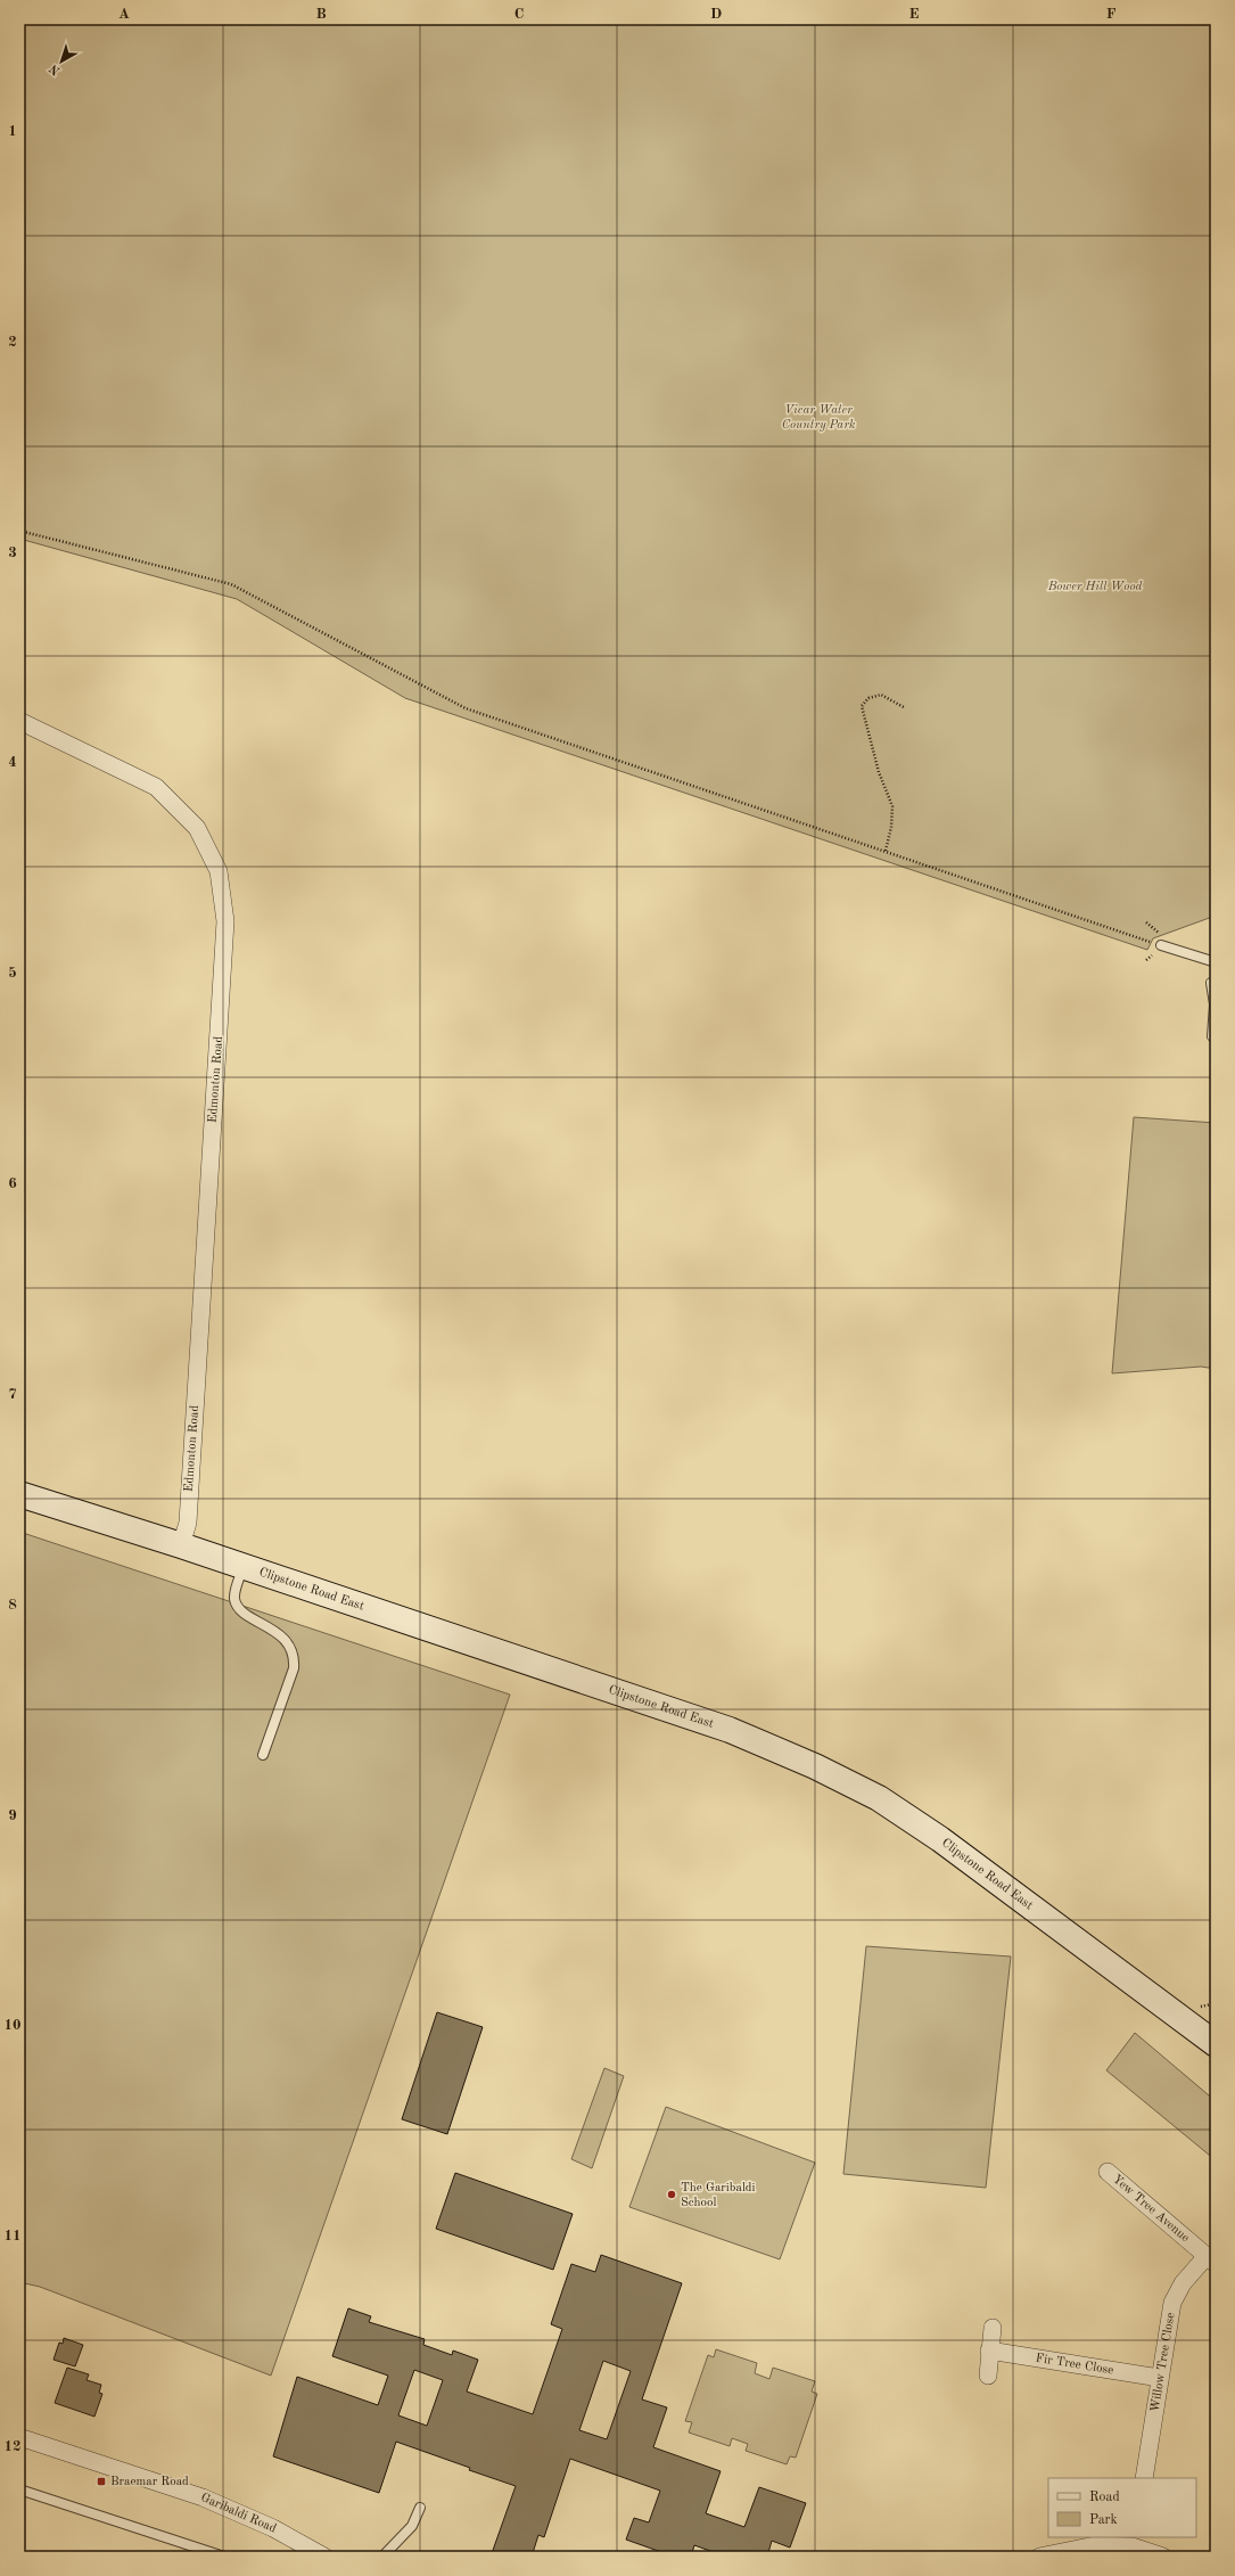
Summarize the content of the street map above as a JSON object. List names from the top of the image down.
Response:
{
  "streets": {
    "main road": ["Clipstone Road East"],
    "street": [
      "Edmonton Road",
      "Yew Tree Avenue",
      "Willow Tree Close",
      "Fir Tree Close",
      "Garibaldi Road"
    ]
  },
  "crossings": [
    ["Edmonton Road", "Clipstone Road East"],
    ["Yew Tree Avenue", "Willow Tree Close"],
    ["Willow Tree Close", "Fir Tree Close"]
  ],
  "parks": ["Vicar Water Country Park", "Bower Hill Wood"],
  "places": {
    "other": ["The Garibaldi School"],
    "transit": ["Braemar Road"]
  },
  "legend": ["Road", "Park"],
  "north": "bottom left",
  "grid": {
    "columns": [
      "A",
      "B",
      "C",
      "D",
      "E",
      "F"
    ],
    "rows": [
      "1",
      "2",
      "3",
      "4",
      "5",
      "6",
      "7",
      "8",
      "9",
      "10",
      "11",
      "12"
    ]
  }
}
